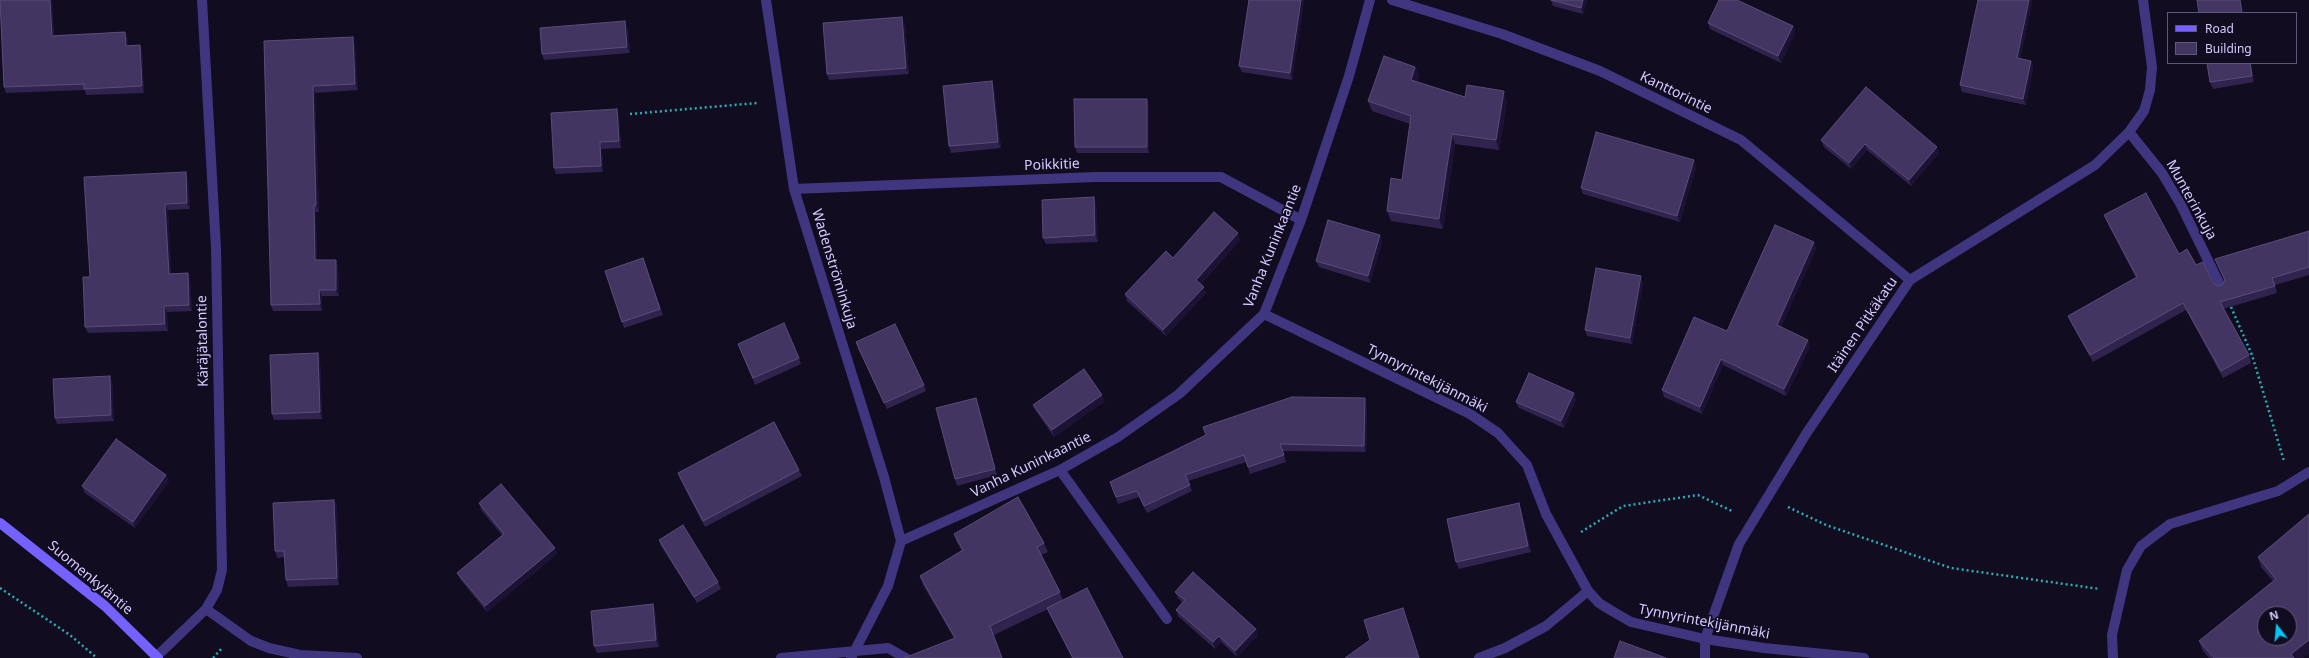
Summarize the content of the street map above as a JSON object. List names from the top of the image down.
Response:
{
  "streets": {
    "street": [
      "Kanttorintie",
      "Poikkitie",
      "Munterinkuja",
      "Vanha Kuninkaantie",
      "Wadenströminkuja",
      "Itäinen Pitkäkatu",
      "Käräjätalontie",
      "Tynnyrintekijänmäki",
      "Suomenkyläntie"
    ]
  },
  "crossings": [
    ["Kanttorintie", "Itäinen Pitkäkatu"],
    ["Poikkitie", "Vanha Kuninkaantie"],
    ["Poikkitie", "Wadenströminkuja"],
    ["Munterinkuja", "Itäinen Pitkäkatu"],
    ["Vanha Kuninkaantie", "Wadenströminkuja"],
    ["Vanha Kuninkaantie", "Tynnyrintekijänmäki"],
    ["Itäinen Pitkäkatu", "Tynnyrintekijänmäki"],
    ["Käräjätalontie", "Suomenkyläntie"]
  ],
  "legend": ["Road", "Building"],
  "north": "top"
}
